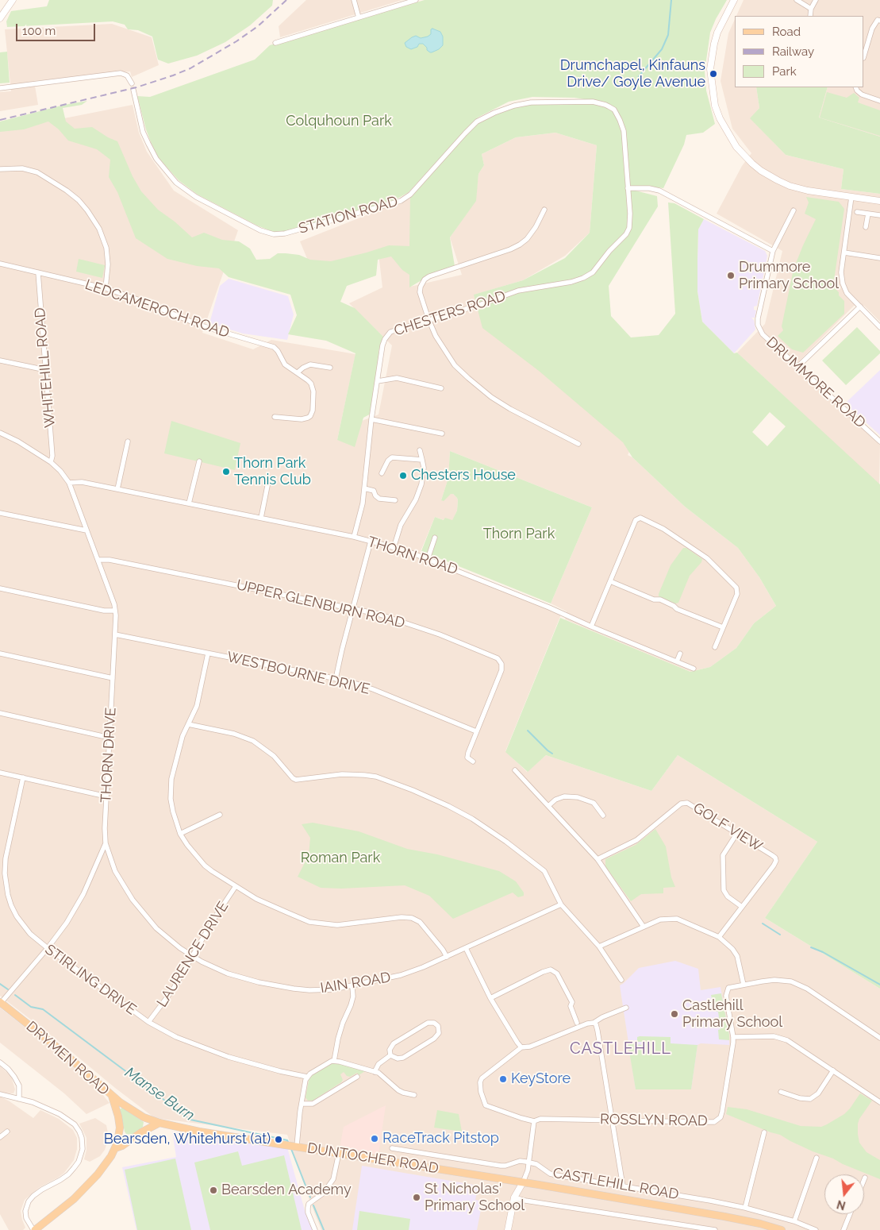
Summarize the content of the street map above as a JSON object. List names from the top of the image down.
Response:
{
  "streets": {
    "main road": ["DRYMEN ROAD", "DUNTOCHER ROAD"],
    "street": [
      "STATION ROAD",
      "LEDCAMEROCH ROAD",
      "CHESTERS ROAD",
      "WHITEHILL ROAD",
      "DRUMMORE ROAD",
      "THORN ROAD",
      "UPPER GLENBURN ROAD",
      "WESTBOURNE DRIVE",
      "THORN DRIVE",
      "GOLF VIEW",
      "LAURENCE DRIVE",
      "STIRLING DRIVE",
      "IAIN ROAD",
      "ROSSLYN ROAD",
      "CASTLEHILL ROAD"
    ]
  },
  "crossings": [
    ["STATION ROAD", "CHESTERS ROAD"],
    ["LEDCAMEROCH ROAD", "WHITEHILL ROAD"],
    ["CHESTERS ROAD", "THORN ROAD"],
    ["THORN ROAD", "THORN DRIVE"],
    ["UPPER GLENBURN ROAD", "WESTBOURNE DRIVE"],
    ["UPPER GLENBURN ROAD", "THORN DRIVE"],
    ["WESTBOURNE DRIVE", "THORN DRIVE"],
    ["THORN DRIVE", "STIRLING DRIVE"],
    ["THORN DRIVE", "IAIN ROAD"],
    ["THORN DRIVE", "DRYMEN ROAD"],
    ["LAURENCE DRIVE", "STIRLING DRIVE"],
    ["LAURENCE DRIVE", "IAIN ROAD"],
    ["DRYMEN ROAD", "DUNTOCHER ROAD"]
  ],
  "districts": ["CASTLEHILL"],
  "water": ["Manse Burn"],
  "parks": ["Colquhoun Park", "Thorn Park", "Roman Park"],
  "places": [
    "Drumchapel, Kinfauns Drive/ Goyle Avenue",
    "Drummore Primary School",
    "Thorn Park Tennis Club",
    "Chesters House",
    "Castlehill Primary School",
    "KeyStore",
    "RaceTrack Pitstop",
    "Bearsden, Whitehurst (at)",
    "Bearsden Academy",
    "St Nicholas' Primary School"
  ],
  "legend": ["Road", "Railway", "Park"],
  "scale_bar": "100 m",
  "north": "bottom"
}
